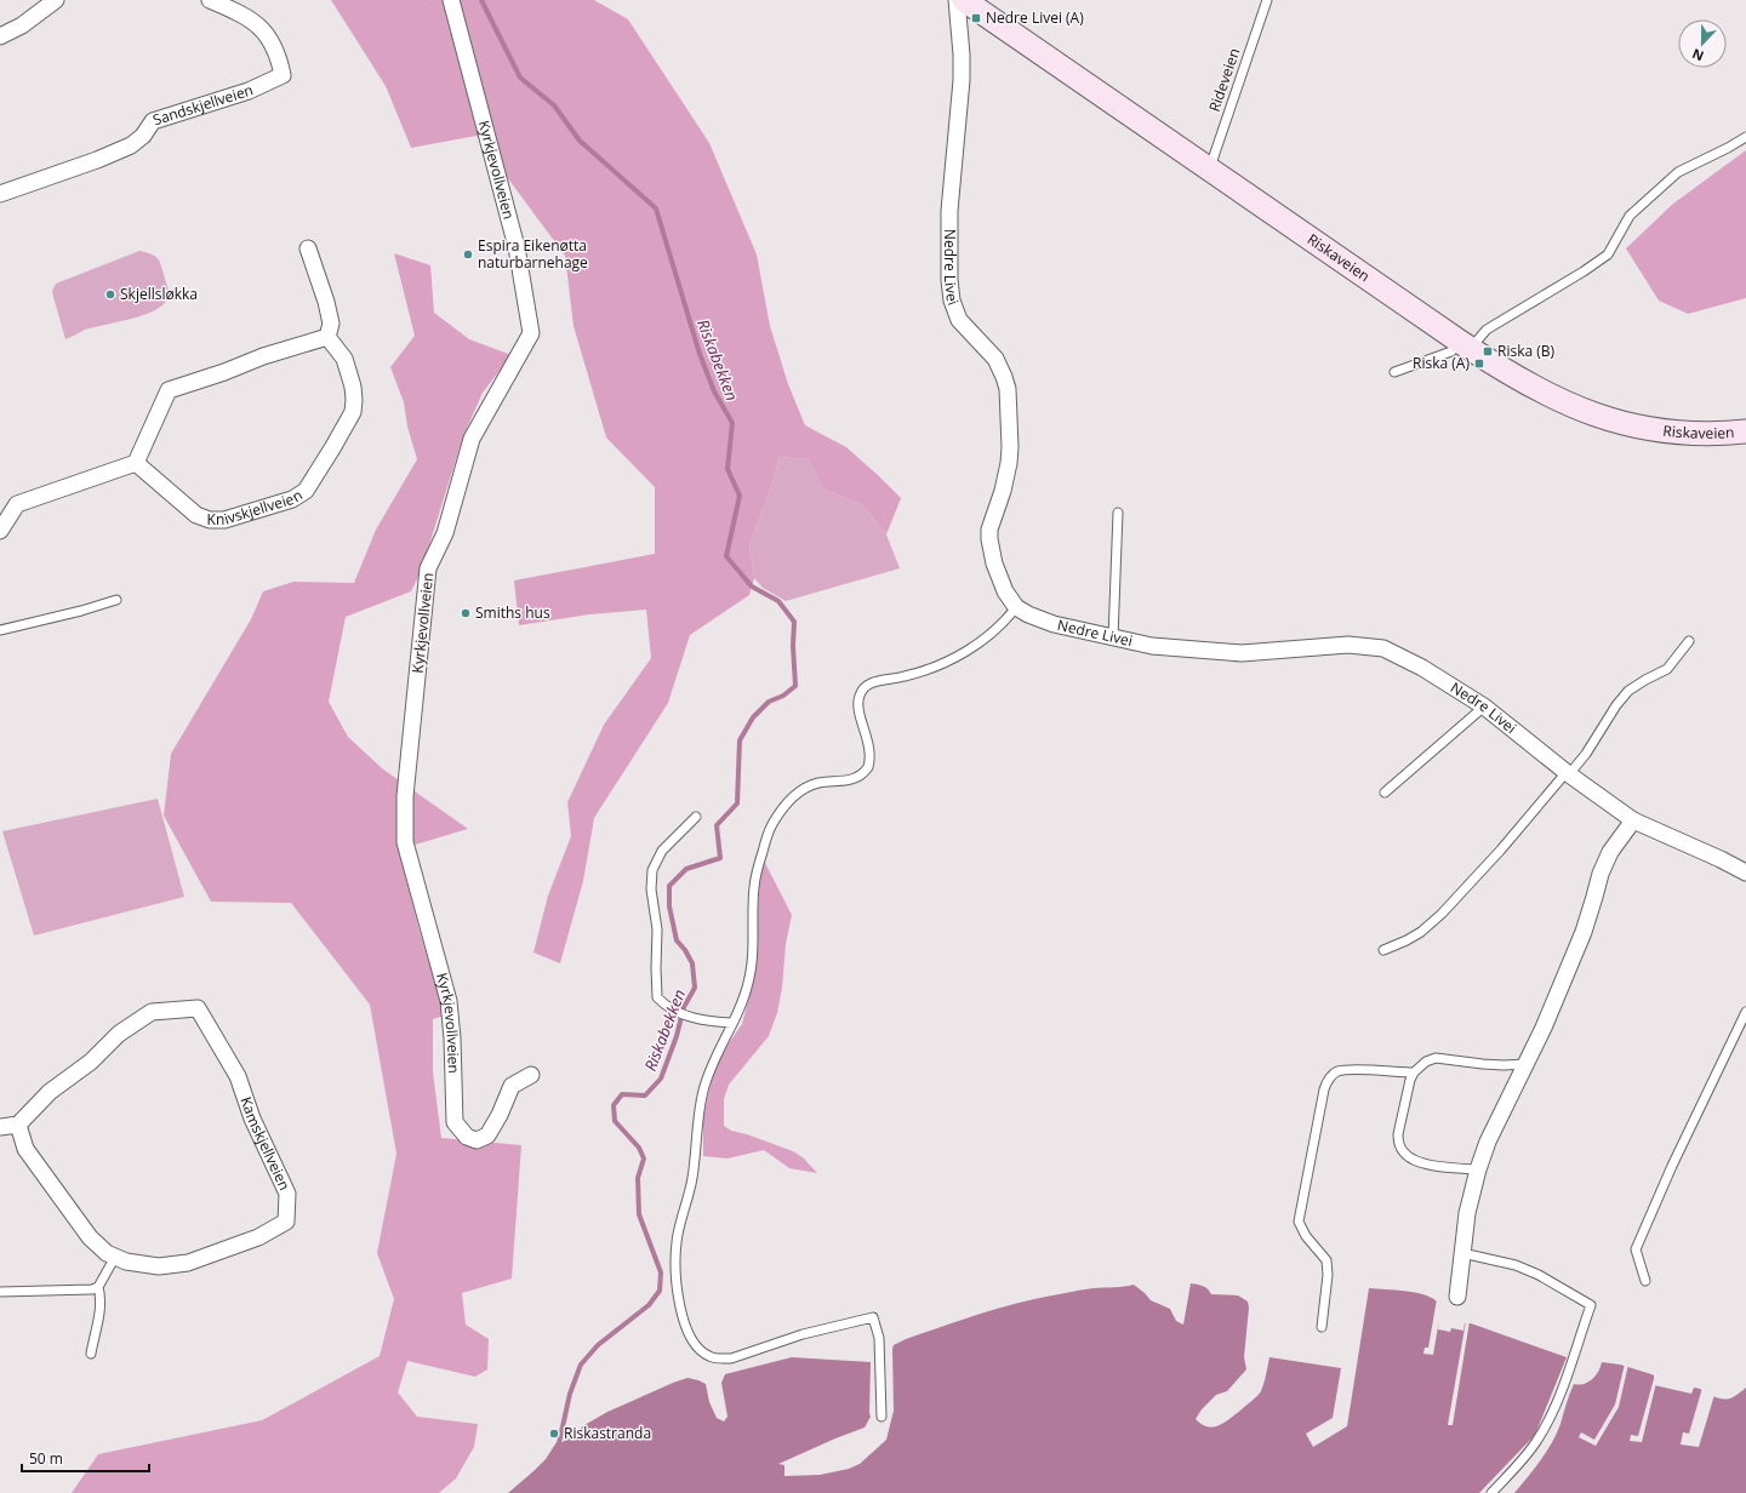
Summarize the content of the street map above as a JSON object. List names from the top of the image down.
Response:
{
  "streets": {
    "main road": ["Riskaveien"],
    "street": [
      "Sandskjellveien",
      "Kyrkjevollveien",
      "Nedre Livei",
      "Knivskjellveien",
      "Kamskjellveien"
    ],
    "lane": ["Rideveien"]
  },
  "crossings": [
    ["Rideveien", "Riskaveien"]
  ],
  "water": ["Riskabekken"],
  "places": {
    "transit": ["Nedre Livei (A)", "Riska (B)", "Riska (A)"],
    "other": [
      "Espira Eikenøtta naturbarnehage",
      "Skjellsløkka",
      "Smiths hus",
      "Riskastranda"
    ]
  },
  "scale_bar": "50 m",
  "north": "bottom"
}
